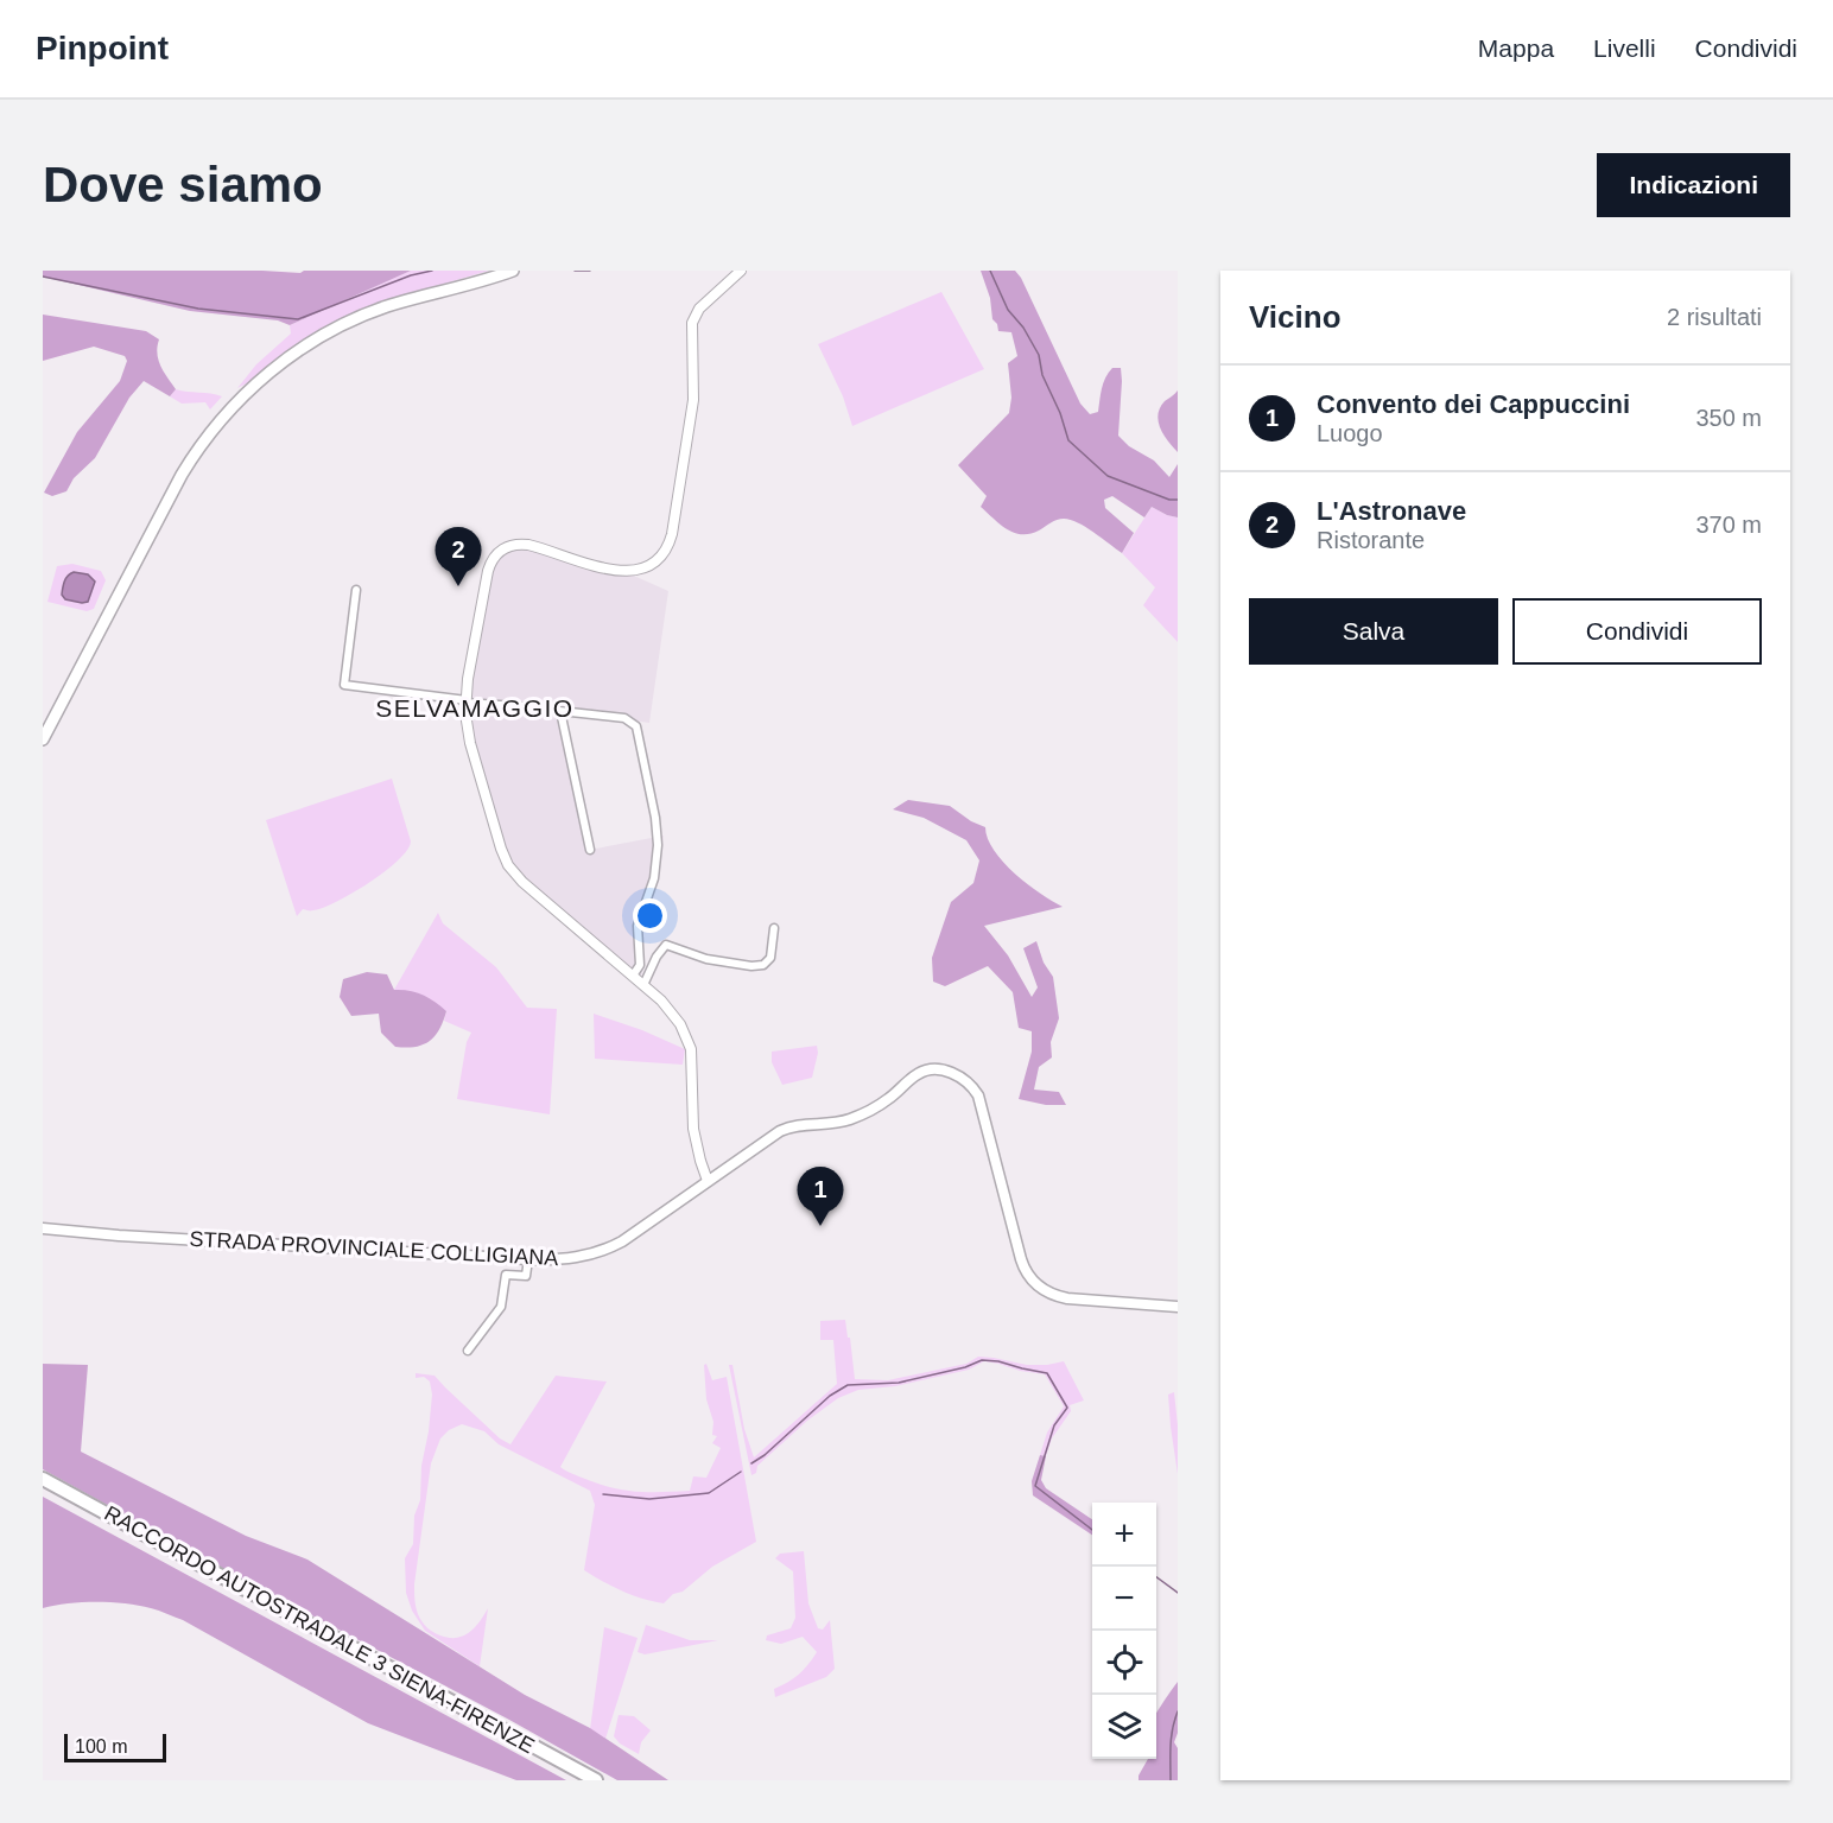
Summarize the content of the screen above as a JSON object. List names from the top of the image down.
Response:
{
  "streets": {
    "highway": ["RACCORDO AUTOSTRADALE 3 SIENA-FIRENZE"],
    "main road": ["STRADA PROVINCIALE COLLIGIANA"]
  },
  "districts": ["SELVAMAGGIO"],
  "scale_bar": "100 m",
  "page": {
    "header": "Pinpoint",
    "nav": ["Mappa", "Livelli", "Condividi"],
    "buttons": [
      "Indicazioni",
      ["Salva", "Condividi"]
    ],
    "title": "Dove siamo",
    "heading": ["Vicino", "2 risultati"],
    "list": [
      {
        "mark": "1",
        "name": "Convento dei Cappuccini",
        "note": "Luogo",
        "value": "350 m"
      },
      {
        "mark": "2",
        "name": "L'Astronave",
        "note": "Ristorante",
        "value": "370 m"
      }
    ],
    "pins": ["2", "1"],
    "map_buttons": ["+", "−"],
    "scale": "100 m"
  }
}
